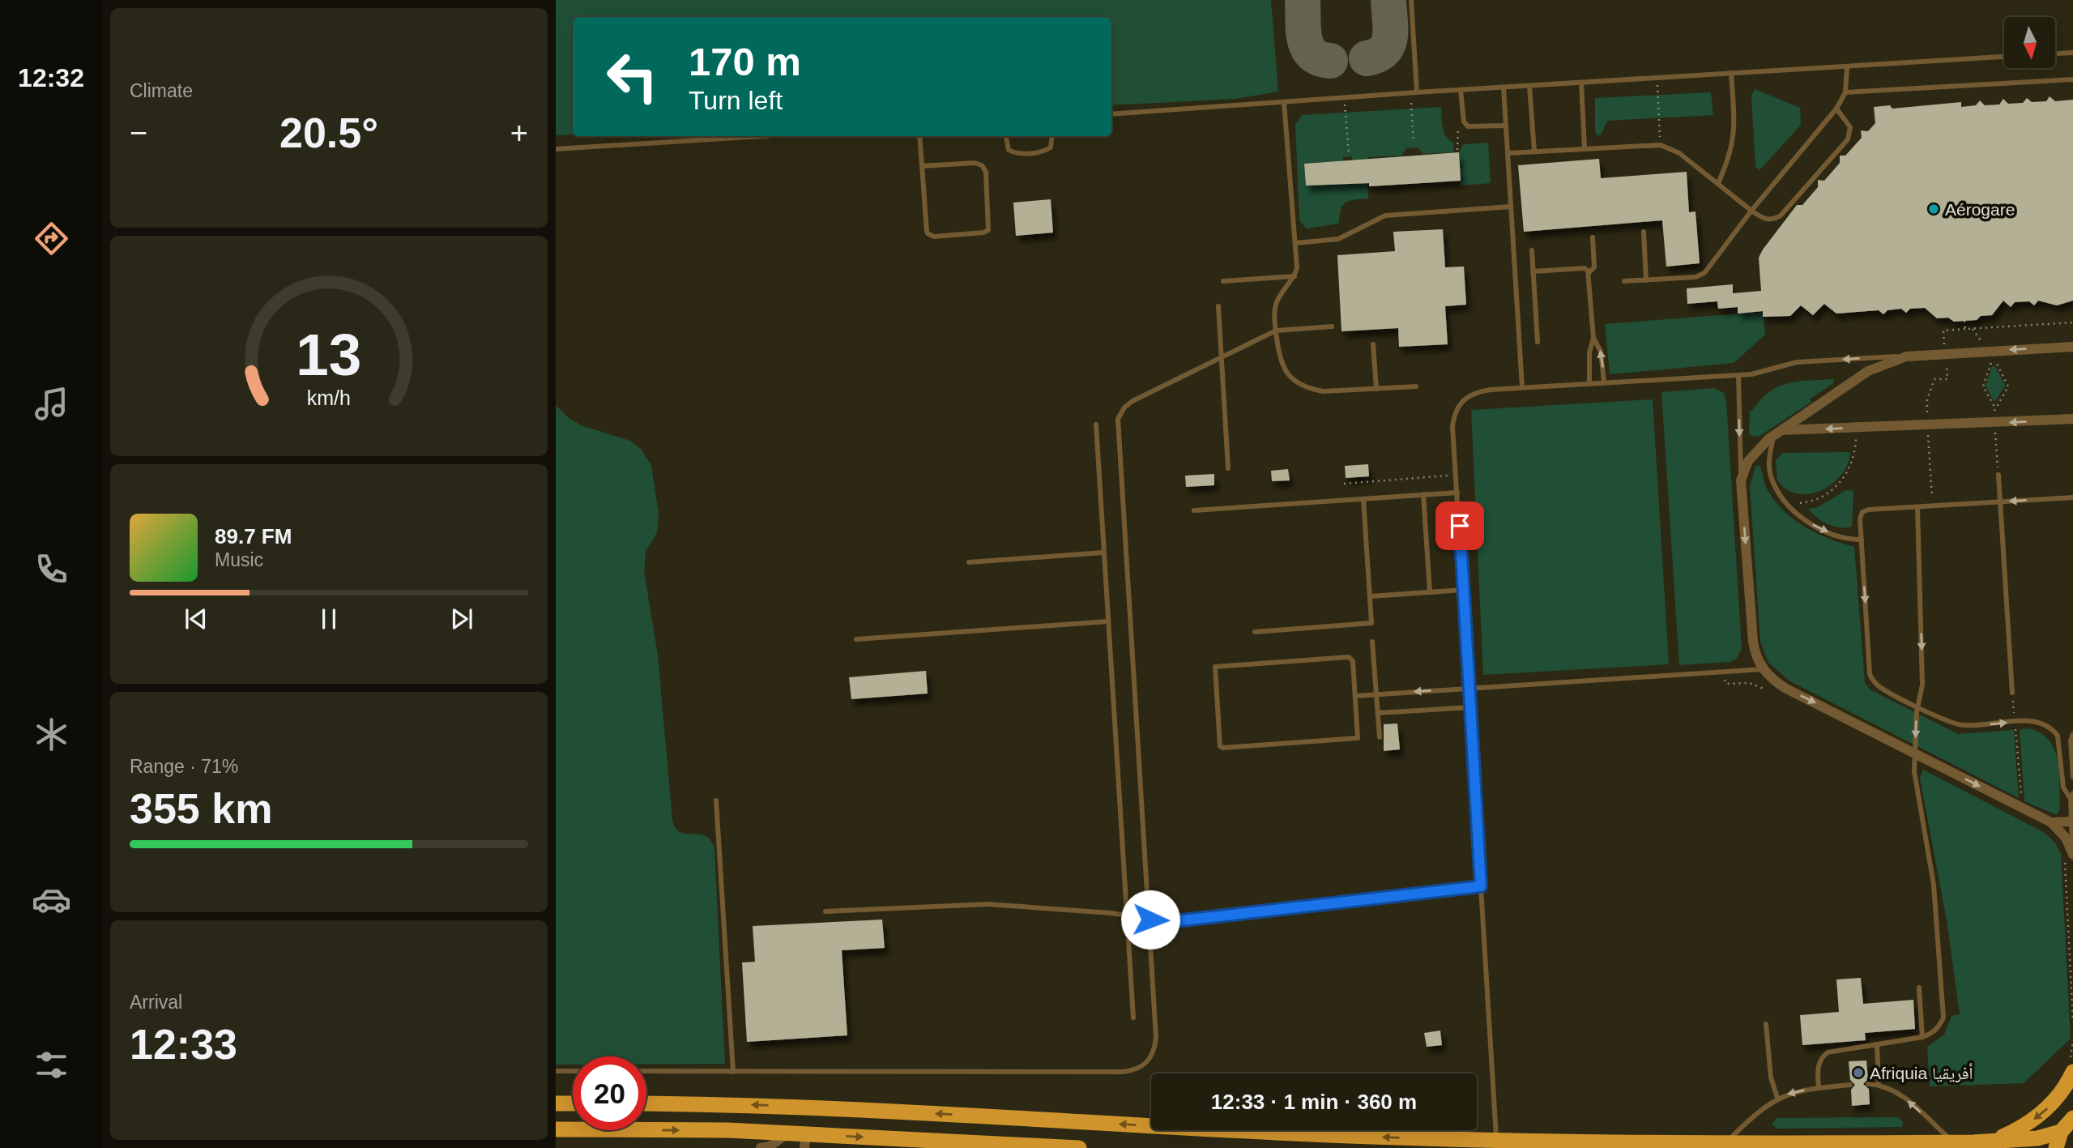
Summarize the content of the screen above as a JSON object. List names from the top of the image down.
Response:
{
  "places": ["Aérogare", "Afriquia أفريقيا"],
  "north": "bottom",
  "page": {
    "tabs": "12:32",
    "tile": [
      "Climate",
      ["Range · 71%", "355 km"],
      ["Arrival", "12:33"]
    ],
    "turn": ["170 m", "Turn left"],
    "heat": ["−", "20.5°", "+"],
    "song": ["89.7 FM", "Music"],
    "limit": "20",
    "trip": "12:33 · 1 min · 360 m",
    "gauge": ["13", "km/h"]
  }
}
